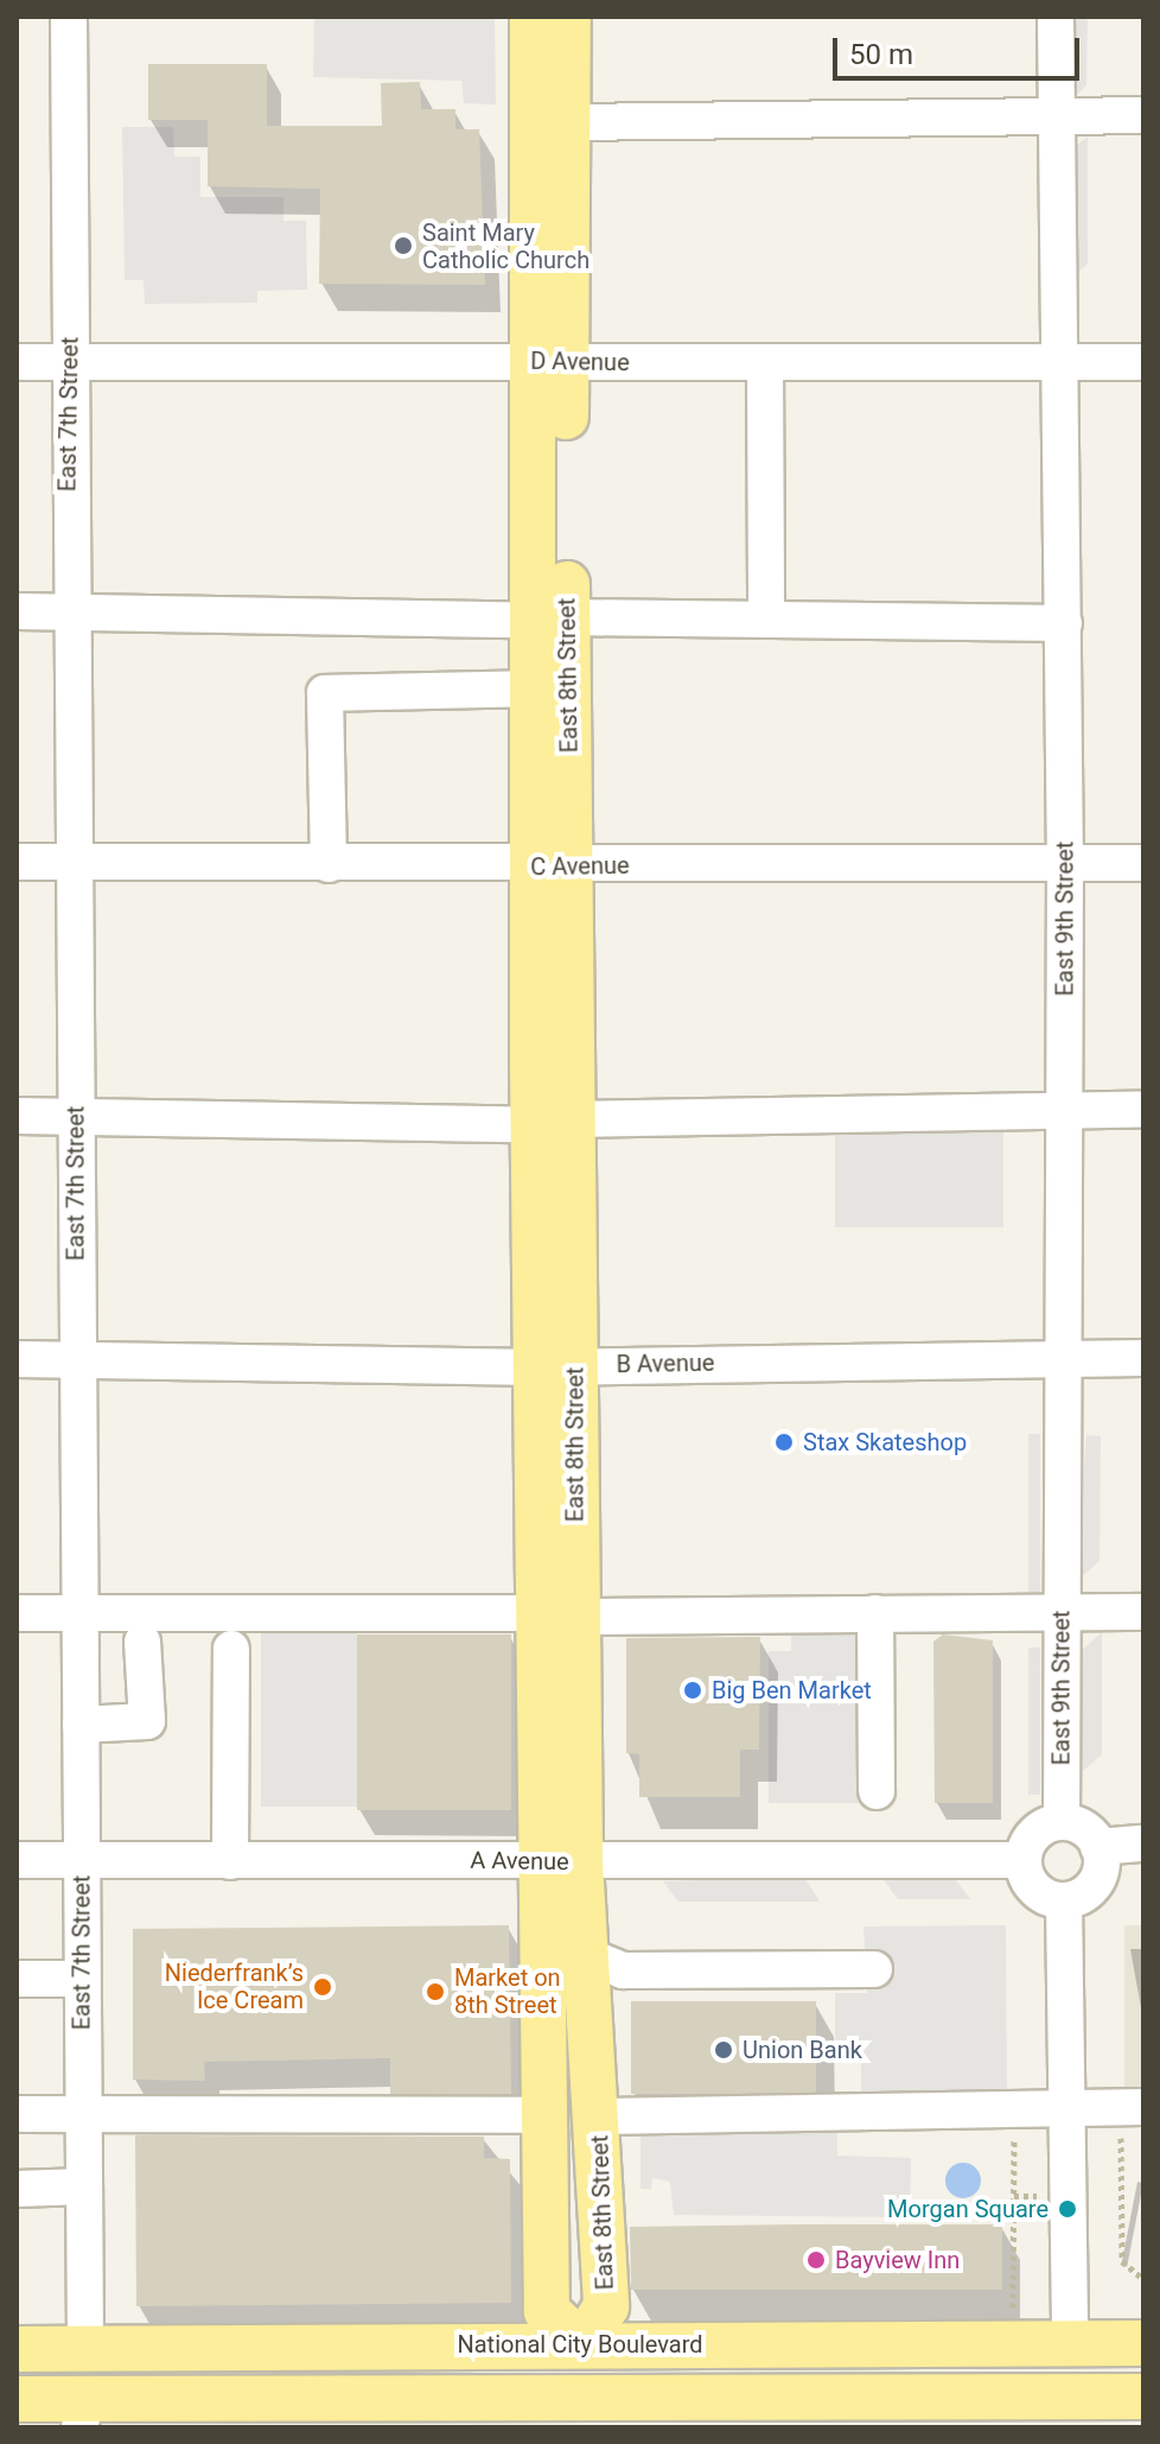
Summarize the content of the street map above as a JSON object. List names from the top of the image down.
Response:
{
  "streets": {
    "main road": ["East 8th Street", "National City Boulevard"],
    "street": [
      "D Avenue",
      "East 7th Street",
      "C Avenue",
      "East 9th Street",
      "B Avenue",
      "A Avenue"
    ]
  },
  "crossings": [
    ["D Avenue", "East 7th Street"],
    ["D Avenue", "East 8th Street"],
    ["D Avenue", "East 9th Street"],
    ["East 7th Street", "C Avenue"],
    ["East 7th Street", "B Avenue"],
    ["East 7th Street", "A Avenue"],
    ["East 7th Street", "National City Boulevard"],
    ["East 8th Street", "C Avenue"],
    ["East 8th Street", "B Avenue"],
    ["East 8th Street", "A Avenue"],
    ["East 8th Street", "National City Boulevard"],
    ["C Avenue", "East 9th Street"],
    ["East 9th Street", "B Avenue"],
    ["East 9th Street", "A Avenue"]
  ],
  "places": [
    "Saint Mary Catholic Church",
    "Stax Skateshop",
    "Big Ben Market",
    "Niederfrank’s Ice Cream",
    "Market on 8th Street",
    "Union Bank",
    "Morgan Square",
    "Bayview Inn"
  ],
  "scale_bar": "50 m"
}
